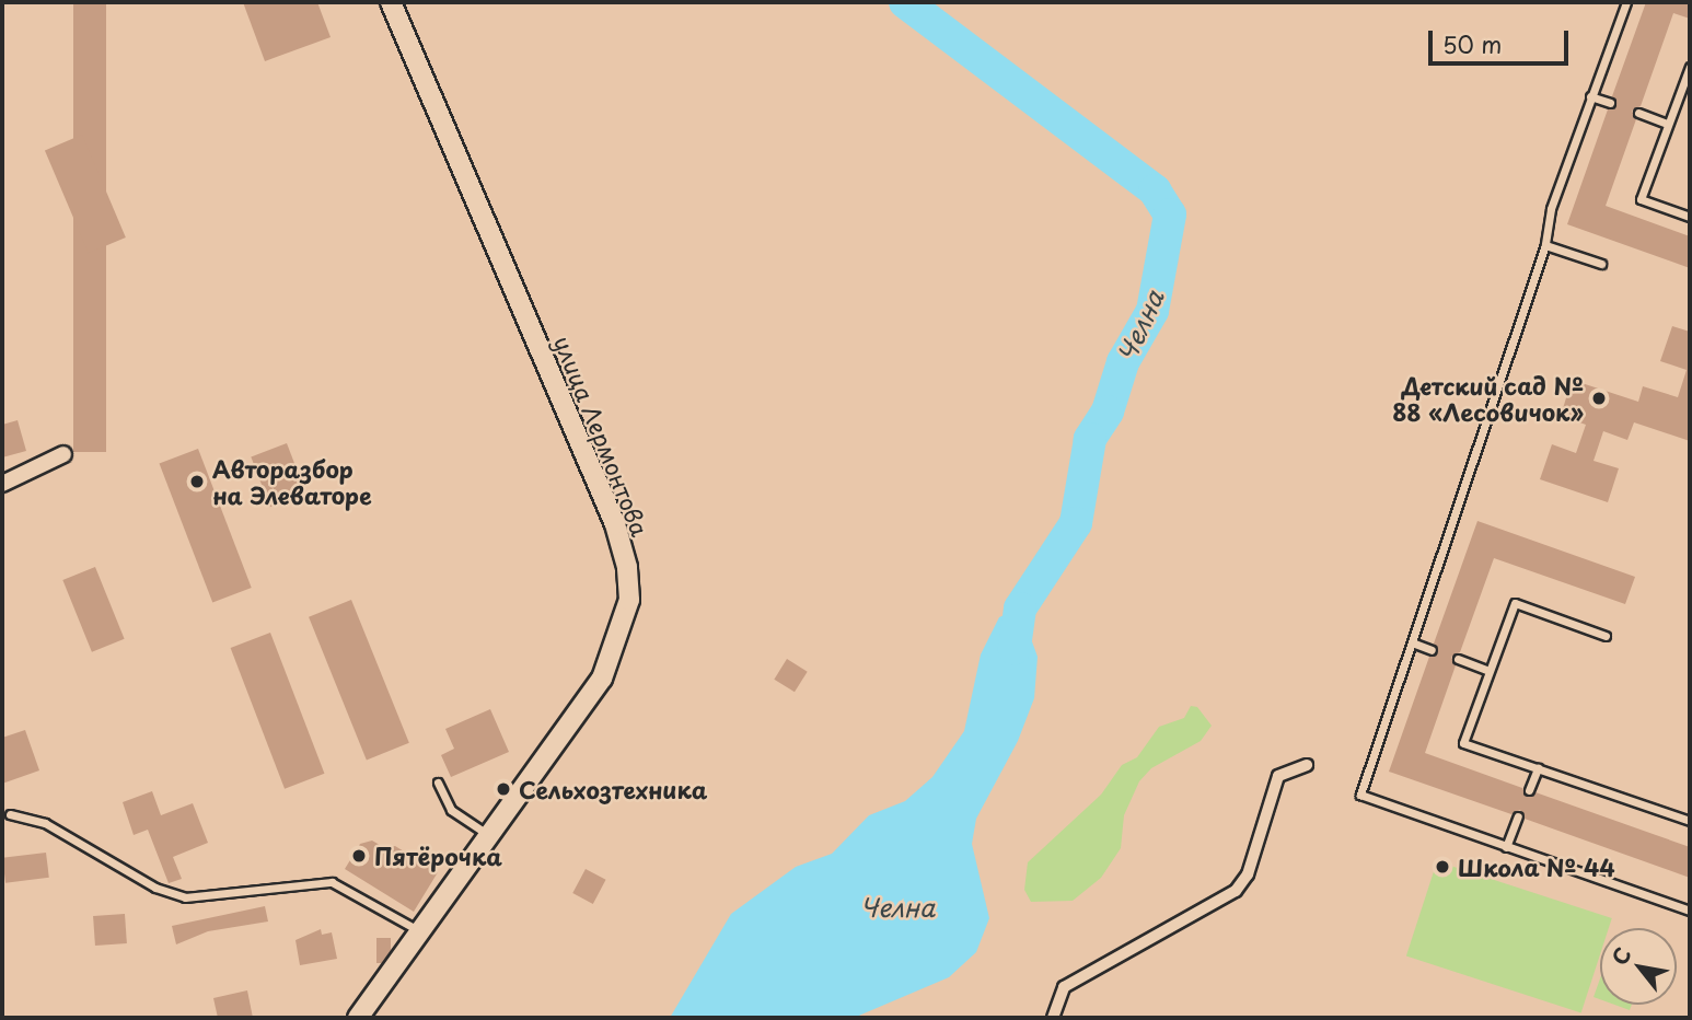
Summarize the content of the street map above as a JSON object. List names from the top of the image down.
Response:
{
  "streets": {
    "street": ["улица Лермонтова"]
  },
  "water": ["Челна"],
  "places": [
    "Детский сад № 88 «Лесовичок»",
    "Авторазбор на Элеваторе",
    "Сельхозтехника",
    "Пятёрочка",
    "Школа № 44"
  ],
  "scale_bar": "50 m",
  "north": "top left"
}
